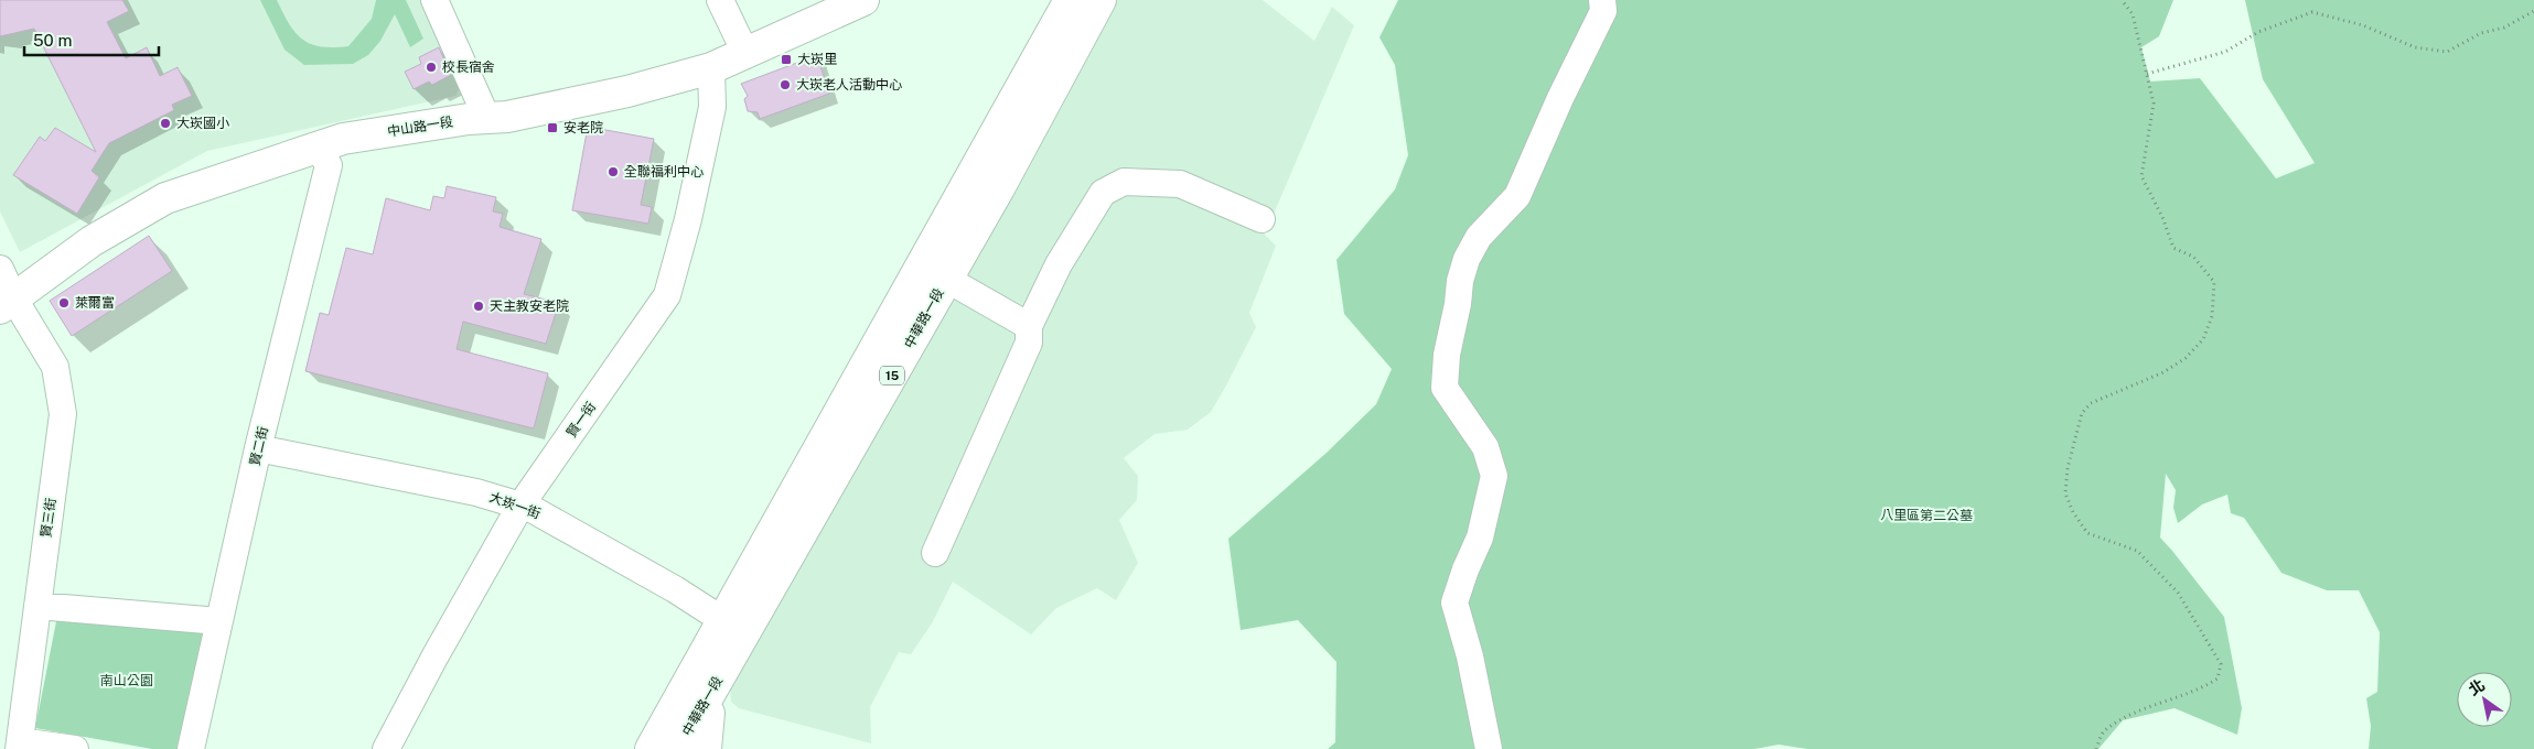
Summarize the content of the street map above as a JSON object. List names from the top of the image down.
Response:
{
  "streets": {
    "main road": ["中山路一段", "中華路一段", "15"],
    "street": [
      "賢一街",
      "賢二街",
      "大崁一街",
      "賢三街"
    ]
  },
  "crossings": [
    ["中山路一段", "賢一街"],
    ["中山路一段", "賢二街"],
    ["中山路一段", "賢三街"],
    ["中華路一段", "大崁一街"],
    ["賢一街", "大崁一街"],
    ["賢二街", "大崁一街"]
  ],
  "parks": ["八里區第二公墓", "南山公園"],
  "places": {
    "transit": ["大崁里", "安老院"],
    "other": [
      "校長宿舍",
      "大崁老人活動中心",
      "大崁國小",
      "全聯福利中心",
      "萊爾富",
      "天主教安老院"
    ]
  },
  "scale_bar": "50 m",
  "north": "top left"
}
